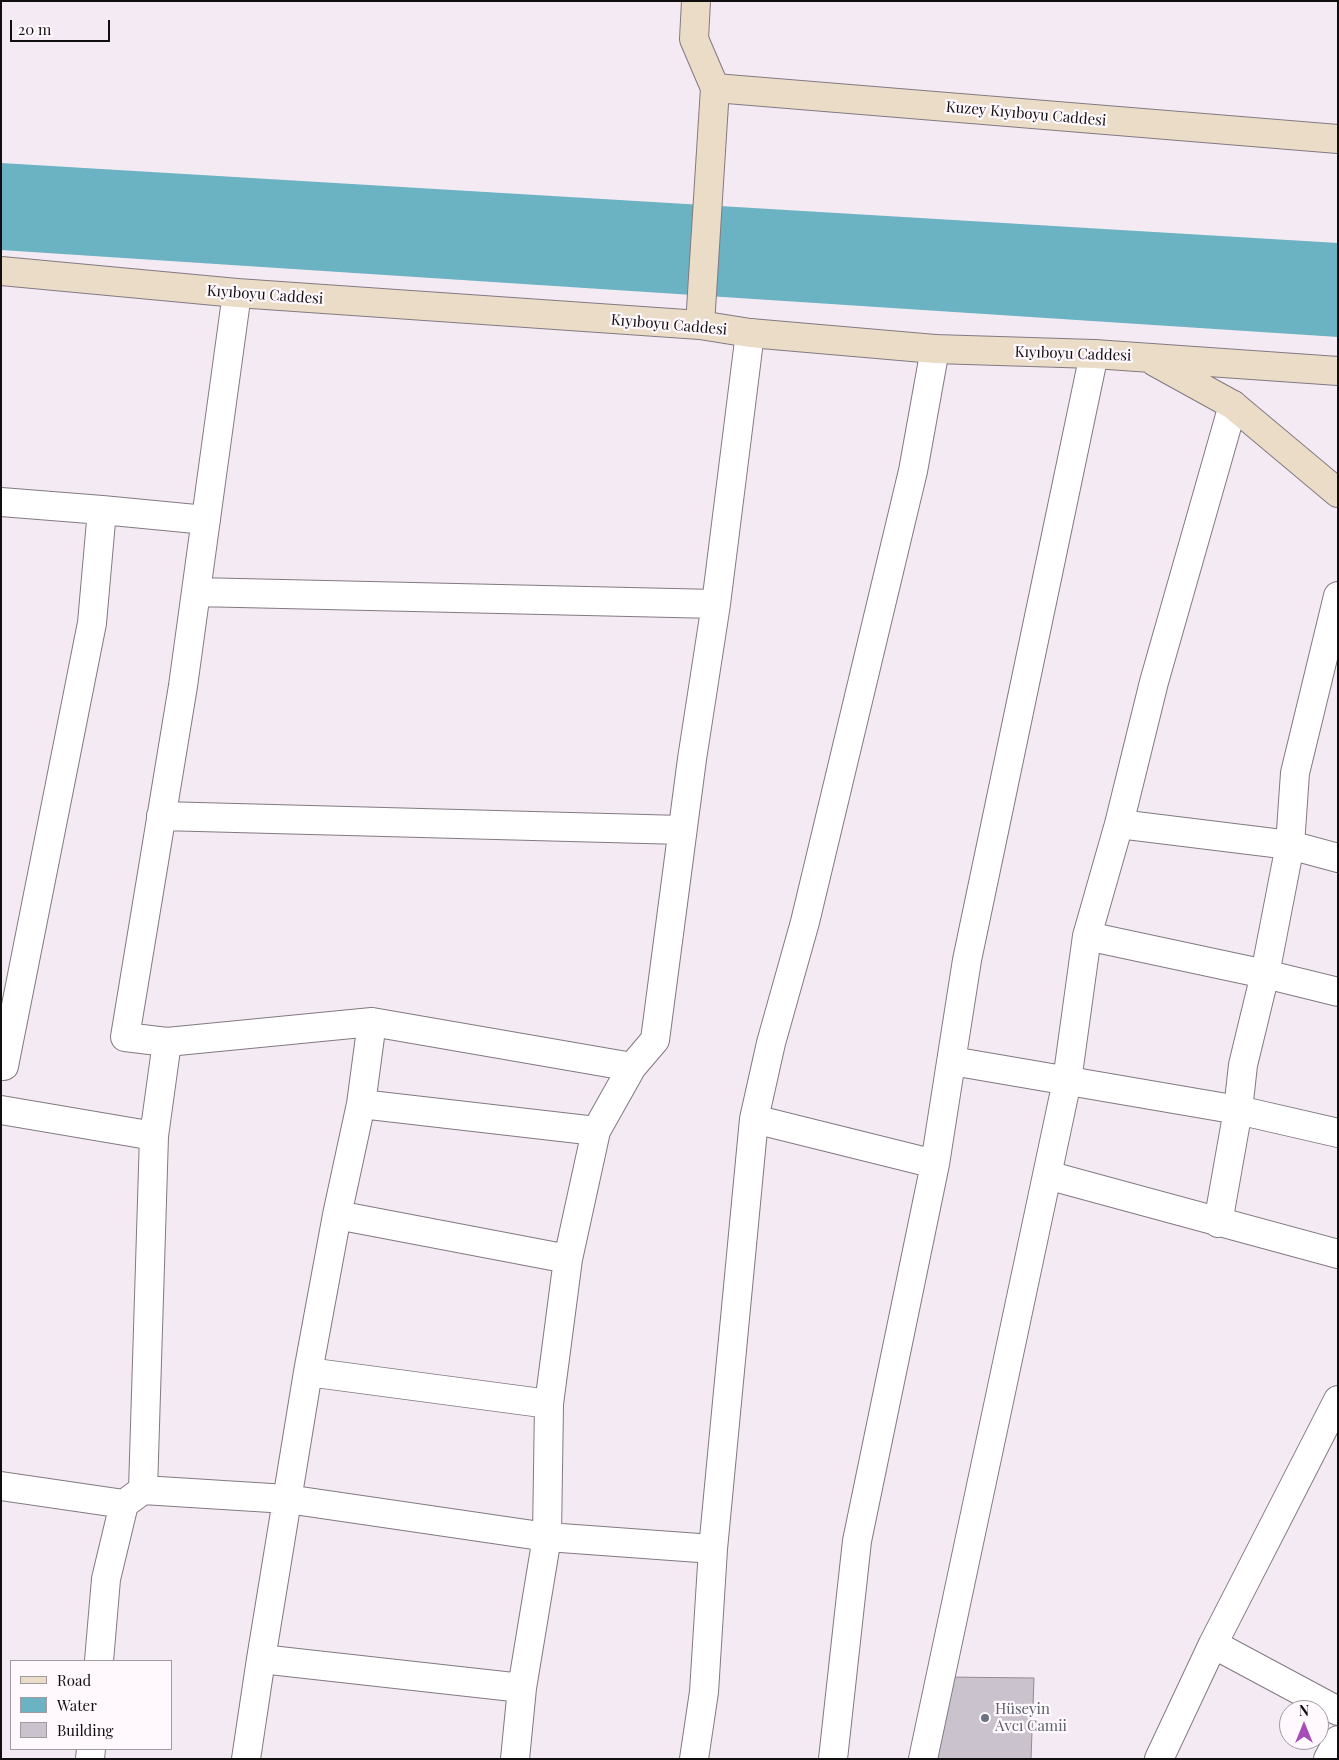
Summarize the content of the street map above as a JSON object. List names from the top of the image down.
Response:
{
  "streets": {
    "main road": ["Kuzey Kıyıboyu Caddesi", "Kıyıboyu Caddesi"]
  },
  "places": ["Hüseyin Avcı Camii"],
  "legend": ["Road", "Water", "Building"],
  "scale_bar": "20 m",
  "north": "top"
}
